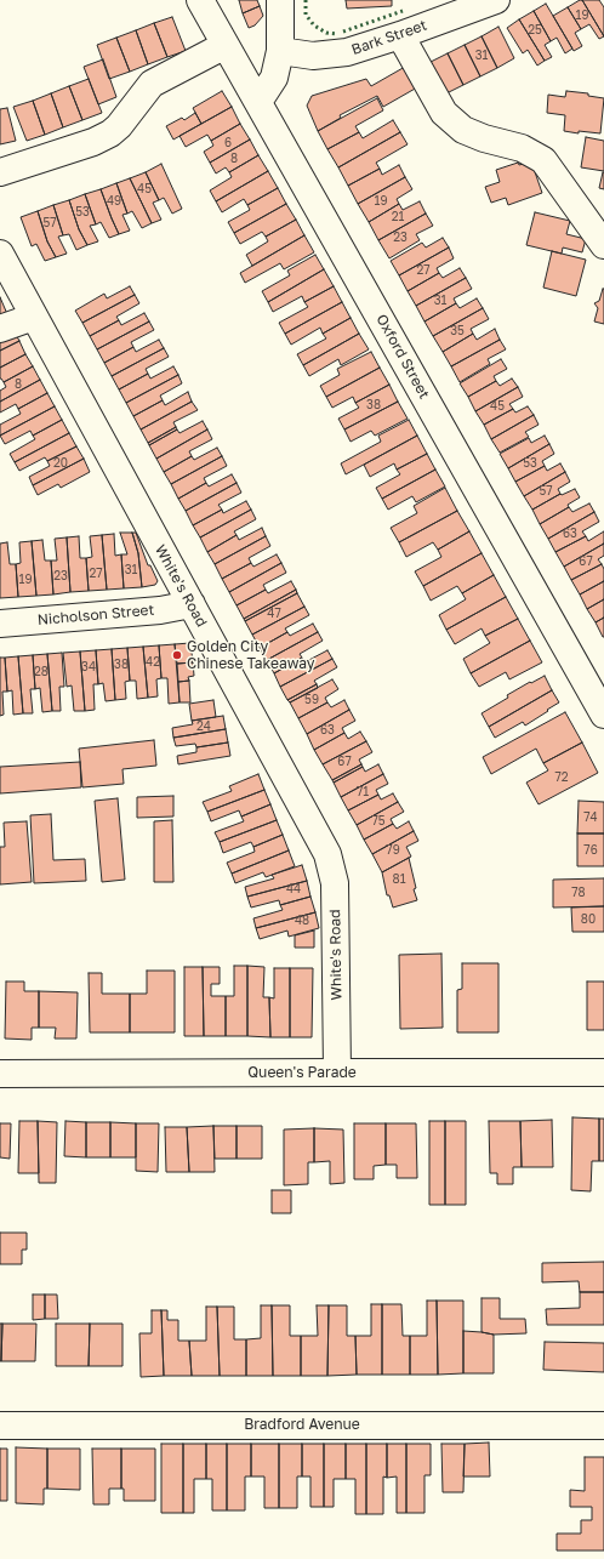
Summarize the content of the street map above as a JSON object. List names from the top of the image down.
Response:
{
  "streets": {
    "street": [
      "Bark Street",
      "Oxford Street",
      "White's Road",
      "Nicholson Street",
      "Queen's Parade",
      "Bradford Avenue"
    ]
  },
  "crossings": [
    ["White's Road", "Nicholson Street"],
    ["White's Road", "Queen's Parade"]
  ],
  "places": ["Golden City Chinese Takeaway"],
  "house_numbers": [
    "19",
    "25",
    "31",
    "6",
    "8",
    "45",
    "49",
    "19",
    "53",
    "21",
    "57",
    "23",
    "27",
    "31",
    "35",
    "8",
    "38",
    "45",
    "20",
    "53",
    "57",
    "63",
    "67",
    "31",
    "27",
    "23",
    "19",
    "47",
    "42",
    "38",
    "34",
    "28",
    "59",
    "24",
    "63",
    "67",
    "72",
    "71",
    "74",
    "75",
    "79",
    "76",
    "81",
    "44",
    "78",
    "80",
    "48"
  ]
}
